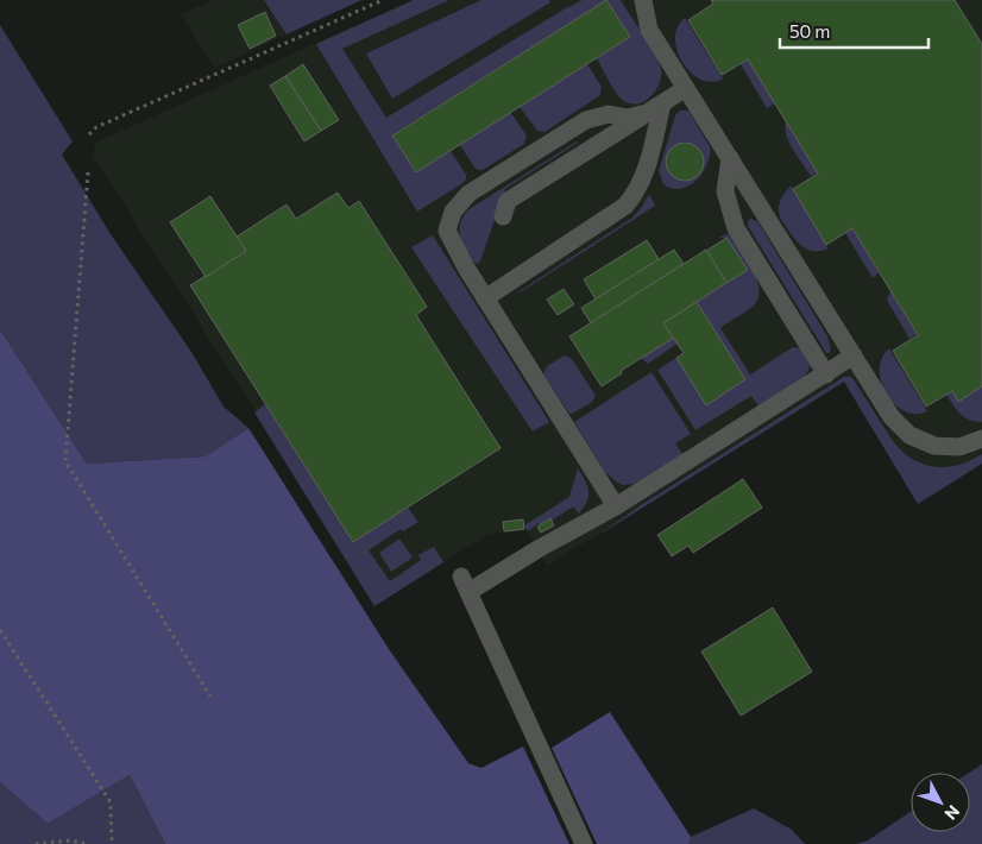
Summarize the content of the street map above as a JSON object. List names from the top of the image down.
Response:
{
  "scale_bar": "50 m",
  "north": "bottom right"
}
